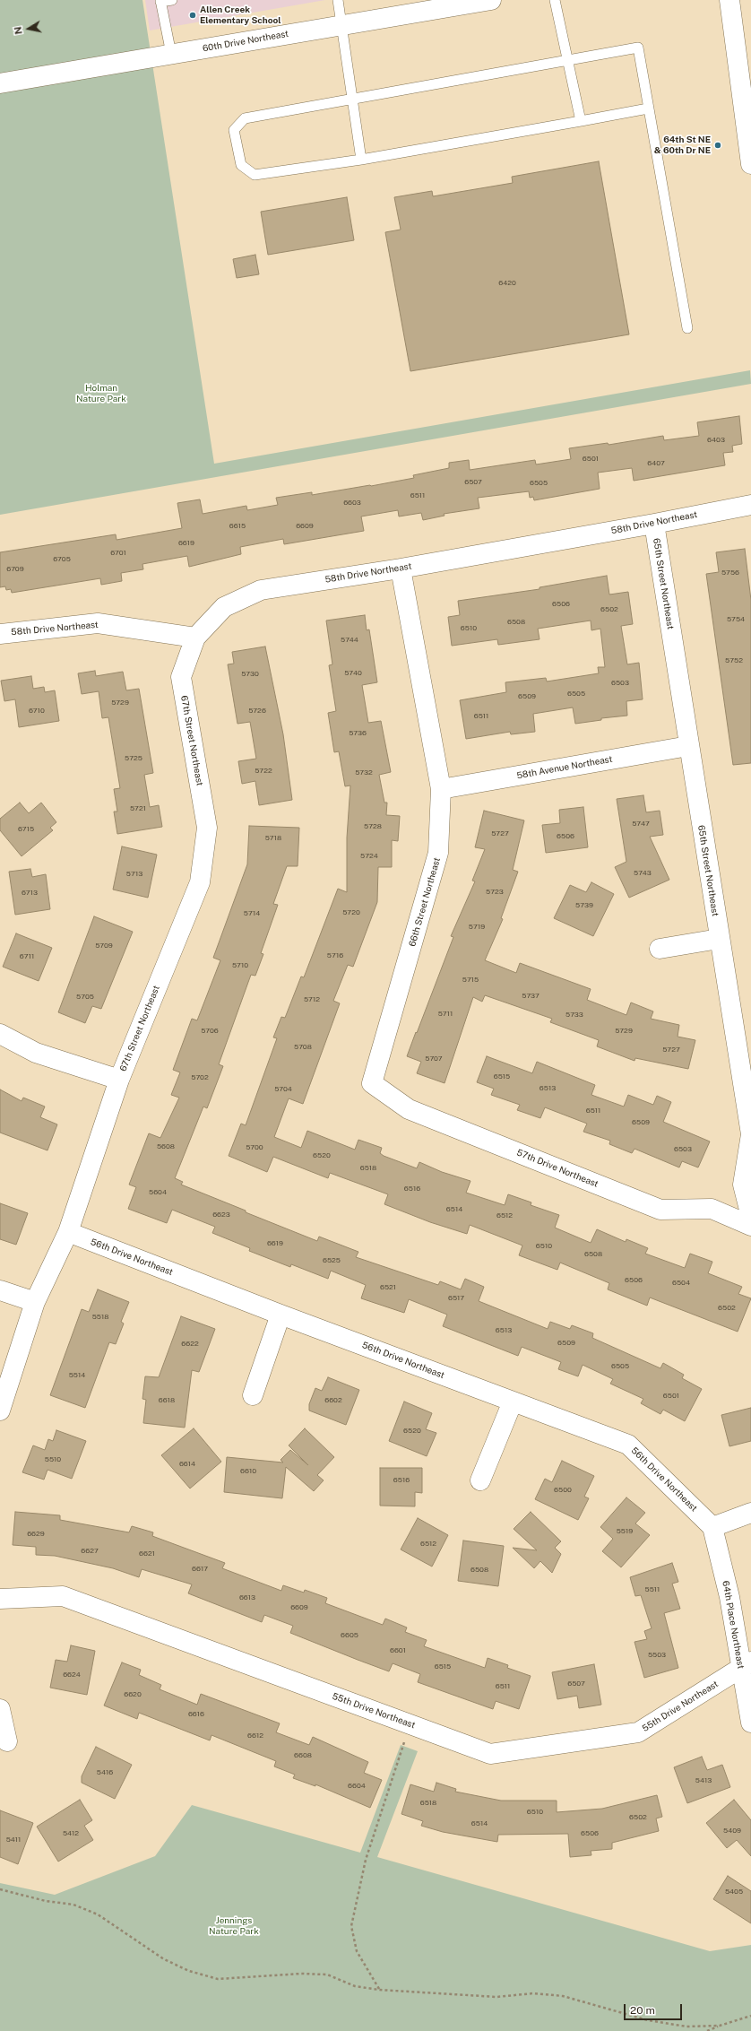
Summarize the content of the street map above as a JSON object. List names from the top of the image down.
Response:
{
  "streets": {
    "street": [
      "60th Drive Northeast",
      "58th Drive Northeast",
      "65th Street Northeast",
      "67th Street Northeast",
      "58th Avenue Northeast",
      "66th Street Northeast",
      "57th Drive Northeast",
      "56th Drive Northeast",
      "64th Place Northeast",
      "55th Drive Northeast"
    ]
  },
  "crossings": [
    ["58th Drive Northeast", "65th Street Northeast"],
    ["58th Drive Northeast", "67th Street Northeast"],
    ["58th Drive Northeast", "66th Street Northeast"],
    ["65th Street Northeast", "58th Avenue Northeast"],
    ["67th Street Northeast", "56th Drive Northeast"],
    ["58th Avenue Northeast", "66th Street Northeast"],
    ["66th Street Northeast", "57th Drive Northeast"],
    ["56th Drive Northeast", "64th Place Northeast"],
    ["64th Place Northeast", "55th Drive Northeast"]
  ],
  "parks": ["Holman Nature Park", "Jennings Nature Park"],
  "places": ["Allen Creek Elementary School", "64th St NE & 60th Dr NE"],
  "house_numbers": [
    "6420",
    "6403",
    "6501",
    "6407",
    "6507",
    "6505",
    "6511",
    "6603",
    "6615",
    "6609",
    "6619",
    "6701",
    "6705",
    "6709",
    "5756",
    "6506",
    "6502",
    "5754",
    "6508",
    "6510",
    "5744",
    "5752",
    "5740",
    "5730",
    "6503",
    "6505",
    "6509",
    "5729",
    "6710",
    "5726",
    "6511",
    "5736",
    "5725",
    "5722",
    "5732",
    "5721",
    "5747",
    "5728",
    "6715",
    "5727",
    "6506",
    "5718",
    "5724",
    "5743",
    "5713",
    "5723",
    "6713",
    "5739",
    "5720",
    "5714",
    "5719",
    "5709",
    "5716",
    "6711",
    "5710",
    "5715",
    "5737",
    "5705",
    "5712",
    "5711",
    "5733",
    "5706",
    "5729",
    "5708",
    "5727",
    "5707",
    "6515",
    "5702",
    "6513",
    "5704",
    "6511",
    "6509",
    "5608",
    "5700",
    "6503",
    "6520",
    "6518",
    "6516",
    "5604",
    "6514",
    "6623",
    "6512",
    "6619",
    "6510",
    "6508",
    "6525",
    "6506",
    "6504",
    "6521",
    "6517",
    "6502",
    "5518",
    "6513",
    "6509",
    "6622",
    "6505",
    "5514",
    "6501",
    "6618",
    "6602",
    "6520",
    "5510",
    "6614",
    "6610",
    "6516",
    "6500",
    "5519",
    "6629",
    "6512",
    "6627",
    "6621",
    "6617",
    "6508",
    "5511",
    "6613",
    "6609",
    "6605",
    "6601",
    "5503",
    "6515",
    "6624",
    "6507",
    "6511",
    "6620",
    "6616",
    "6612",
    "6608",
    "5416",
    "5413",
    "6604",
    "6518",
    "6510",
    "6502",
    "6514",
    "5409",
    "5412",
    "6506",
    "5411",
    "5405"
  ],
  "scale_bar": "20 m",
  "north": "left"
}
